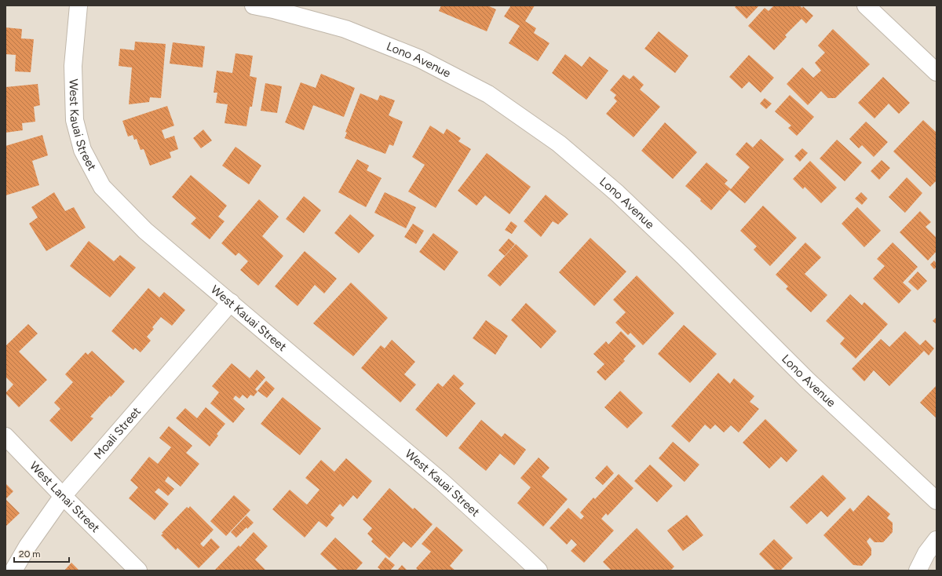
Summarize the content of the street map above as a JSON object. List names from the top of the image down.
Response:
{
  "streets": {
    "street": [
      "Lono Avenue",
      "West Kauai Street",
      "Moali Street",
      "West Lanai Street"
    ]
  },
  "crossings": [
    ["West Kauai Street", "Moali Street"],
    ["Moali Street", "West Lanai Street"]
  ],
  "scale_bar": "20 m"
}
